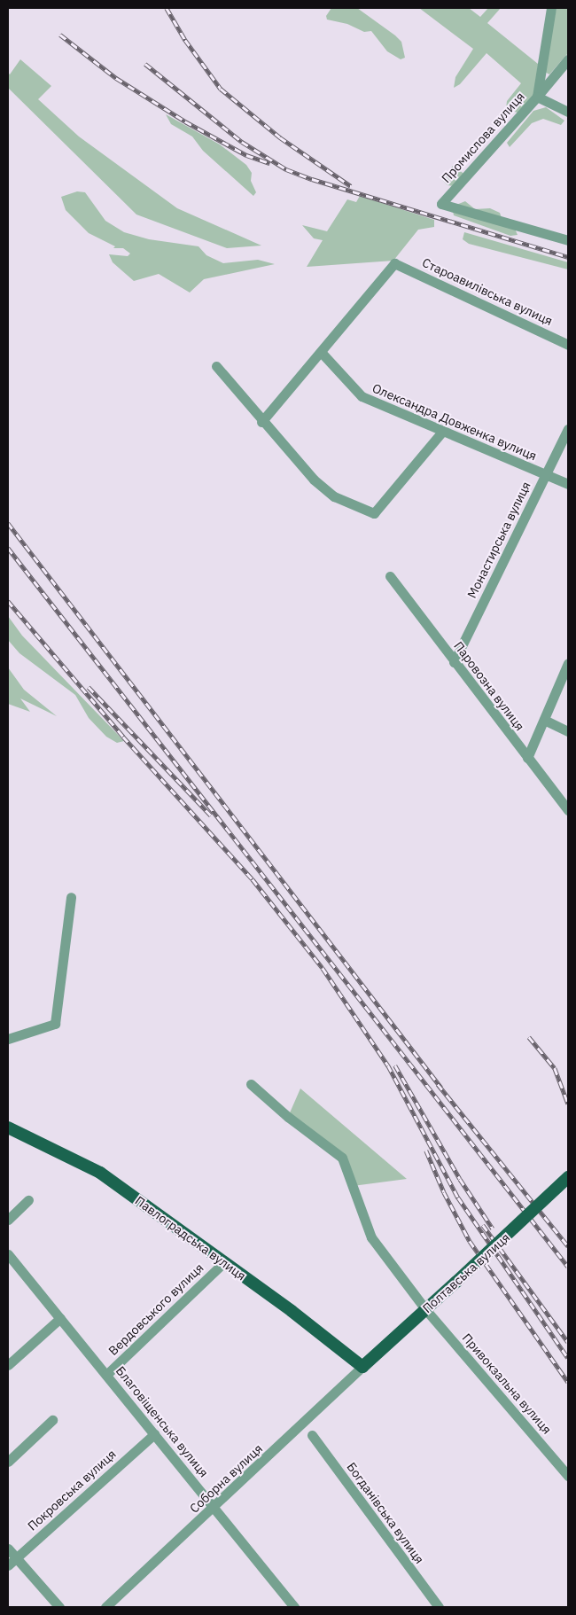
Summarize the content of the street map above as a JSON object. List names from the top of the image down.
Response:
{
  "streets": {
    "main road": ["Павлоградська вулиця", "Полтавська вулиця"],
    "street": [
      "Промислова вулиця",
      "Староавилівська вулиця",
      "Олександра Довженка вулиця",
      "Монастирська вулиця",
      "Паровозна вулиця",
      "Вердовського вулиця",
      "Привокзальна вулиця",
      "Благовіщенська вулиця",
      "Соборна вулиця",
      "Покровська вулиця",
      "Богданівська вулиця"
    ]
  },
  "crossings": [
    ["Староавилівська вулиця", "Олександра Довженка вулиця"],
    ["Олександра Довженка вулиця", "Монастирська вулиця"],
    ["Монастирська вулиця", "Паровозна вулиця"],
    ["Павлоградська вулиця", "Полтавська вулиця"],
    ["Павлоградська вулиця", "Вердовського вулиця"],
    ["Павлоградська вулиця", "Соборна вулиця"],
    ["Полтавська вулиця", "Привокзальна вулиця"],
    ["Полтавська вулиця", "Соборна вулиця"],
    ["Вердовського вулиця", "Благовіщенська вулиця"],
    ["Благовіщенська вулиця", "Соборна вулиця"],
    ["Благовіщенська вулиця", "Покровська вулиця"]
  ]
}
